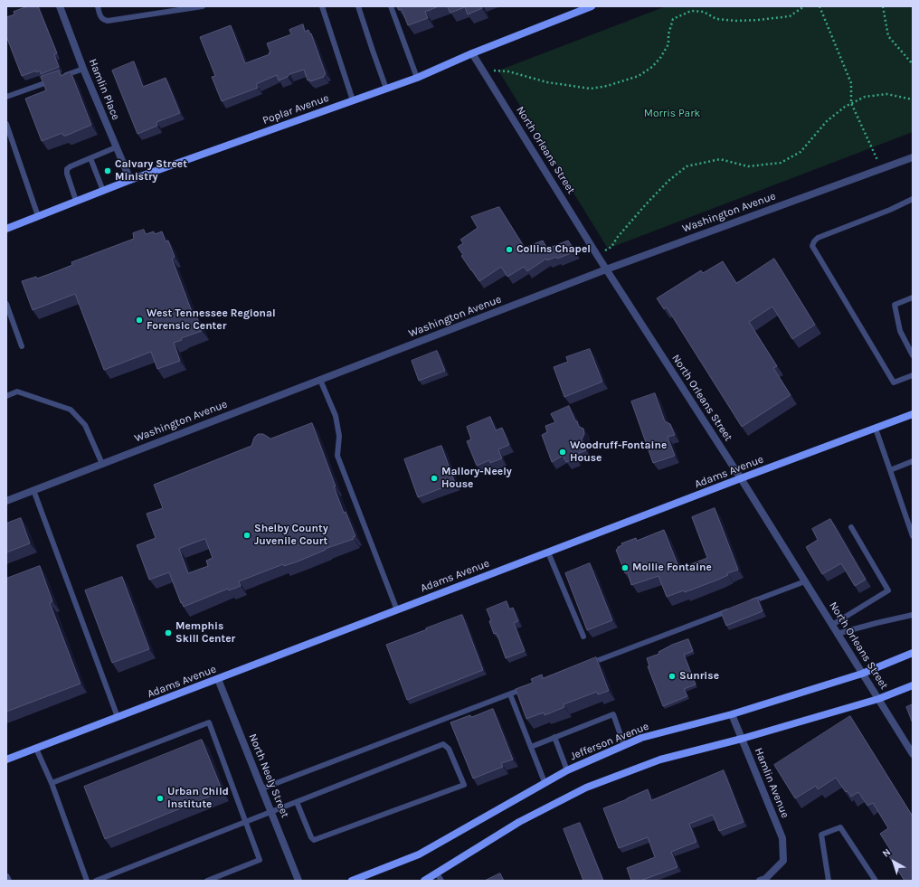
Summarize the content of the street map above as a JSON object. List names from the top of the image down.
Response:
{
  "streets": {
    "main road": ["Poplar Avenue", "Adams Avenue", "Jefferson Avenue"],
    "street": [
      "Hamlin Place",
      "North Orleans Street",
      "Washington Avenue",
      "North Neely Street",
      "Hamlin Avenue"
    ]
  },
  "crossings": [
    ["Hamlin Place", "Poplar Avenue"],
    ["Poplar Avenue", "North Orleans Street"],
    ["North Orleans Street", "Washington Avenue"],
    ["North Orleans Street", "Adams Avenue"],
    ["North Orleans Street", "Jefferson Avenue"],
    ["Adams Avenue", "North Neely Street"],
    ["Jefferson Avenue", "Hamlin Avenue"]
  ],
  "parks": ["Morris Park"],
  "places": [
    "Calvary Street Ministry",
    "Collins Chapel",
    "West Tennessee Regional Forensic Center",
    "Woodruff-Fontaine House",
    "Mallory-Neely House",
    "Shelby County Juvenile Court",
    "Mollie Fontaine",
    "Memphis Skill Center",
    "Sunrise",
    "Urban Child Institute"
  ],
  "north": "top left"
}
